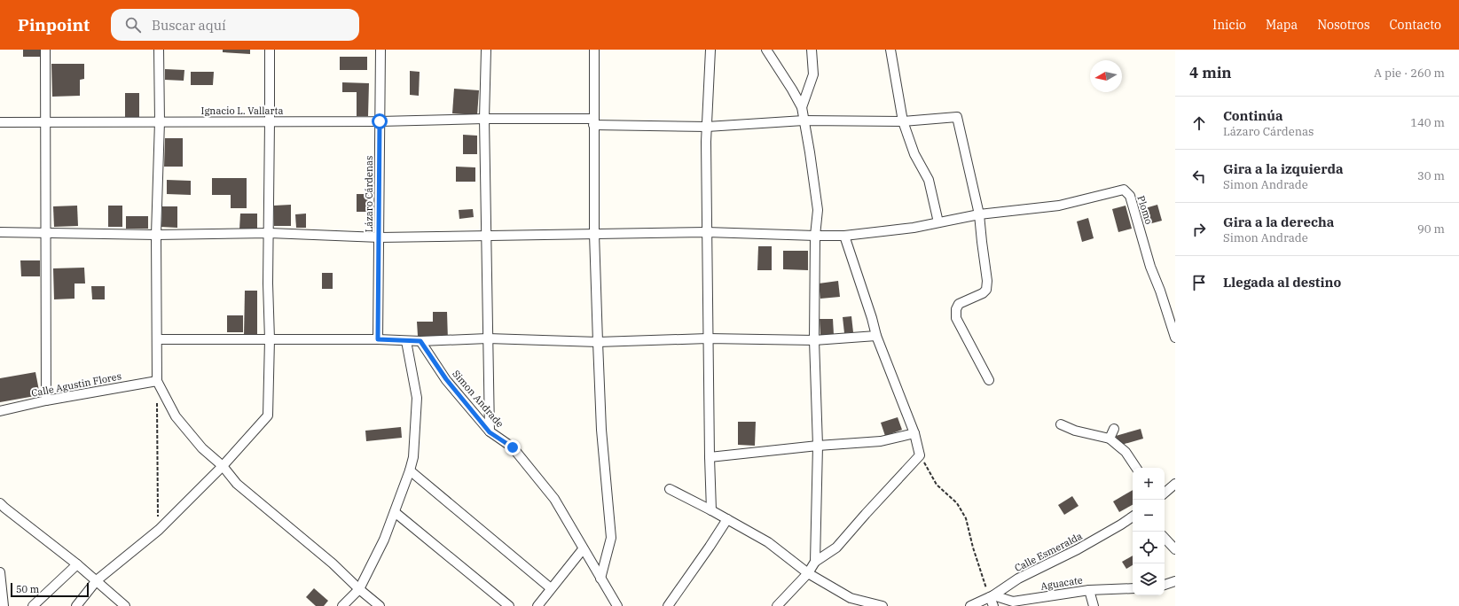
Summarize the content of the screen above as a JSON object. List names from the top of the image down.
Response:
{
  "streets": {
    "street": [
      "Ignacio L. Vallarta",
      "Lázaro Cárdenas",
      "Plomo",
      "Calle Agustin Flores",
      "Simon Andrade",
      "Calle Esmeralda",
      "Aguacate"
    ]
  },
  "crossings": [
    ["Ignacio L. Vallarta", "Lázaro Cárdenas"],
    ["Ignacio L. Vallarta", "Plomo"],
    ["Calle Esmeralda", "Aguacate"]
  ],
  "scale_bar": "50 m",
  "north": "left",
  "page": {
    "header": "Pinpoint",
    "search": "Buscar aquí",
    "nav": [
      "Inicio",
      "Mapa",
      "Nosotros",
      "Contacto"
    ],
    "heading": ["4 min", "A pie · 260 m"],
    "list": [
      ["Continúa", "Lázaro Cárdenas", "140 m"],
      ["Gira a la izquierda", "Simon Andrade", "30 m"],
      ["Gira a la derecha", "Simon Andrade", "90 m"],
      "Llegada al destino"
    ],
    "map_buttons": ["+", "−"],
    "scale": "50 m"
  }
}
